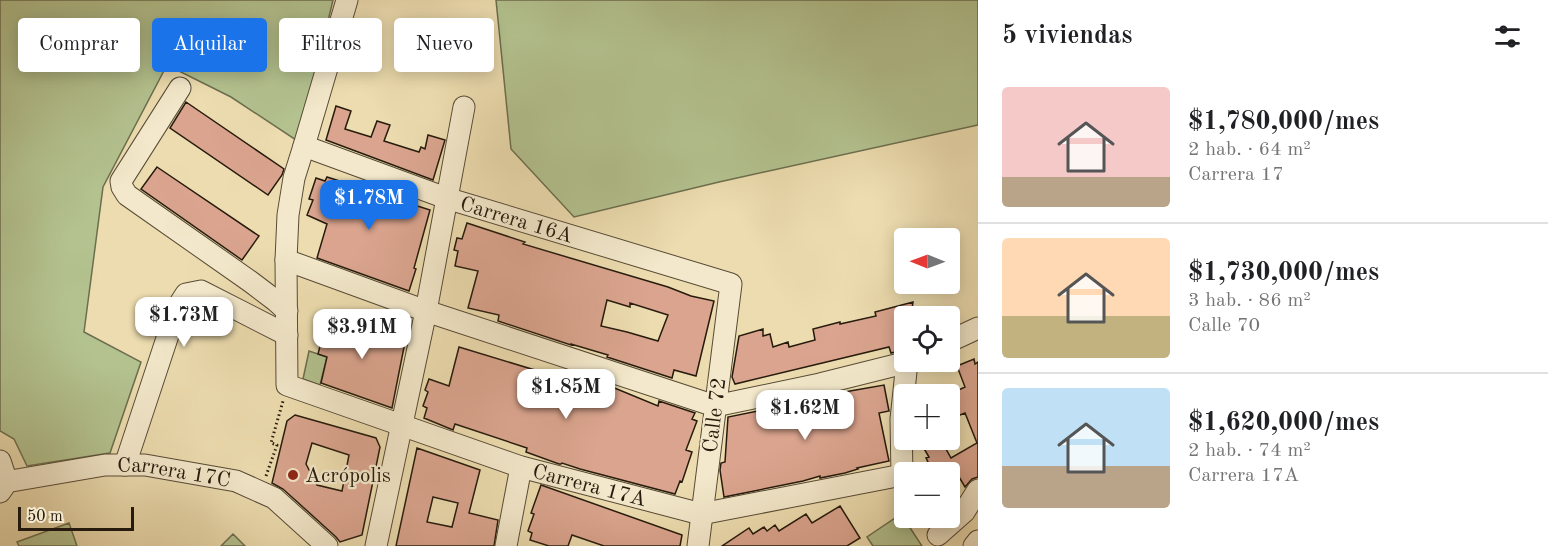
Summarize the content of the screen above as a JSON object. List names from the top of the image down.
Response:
{
  "streets": {
    "street": [
      "Carrera 16A",
      "Calle 72",
      "Carrera 17C",
      "Carrera 17A"
    ]
  },
  "crossings": [
    ["Carrera 16A", "Calle 72"],
    ["Calle 72", "Carrera 17A"]
  ],
  "places": ["Acrópolis"],
  "scale_bar": "50 m",
  "north": "left",
  "page": {
    "heading": "5 viviendas",
    "chip": [
      "Comprar",
      "Alquilar",
      "Filtros",
      "Nuevo"
    ],
    "list": [
      {
        "name": "$1,780,000/mes",
        "note": "2 hab. · 64 m² · Carrera 17"
      },
      {
        "name": "$1,730,000/mes",
        "note": "3 hab. · 86 m² · Calle 70"
      },
      {
        "name": "$1,620,000/mes",
        "note": "2 hab. · 74 m² · Carrera 17A"
      }
    ],
    "price": [
      "$1.78M",
      "$1.73M",
      "$3.91M",
      "$1.85M",
      "$1.62M"
    ],
    "map_buttons": ["+", "−"],
    "scale": "50 m"
  }
}
